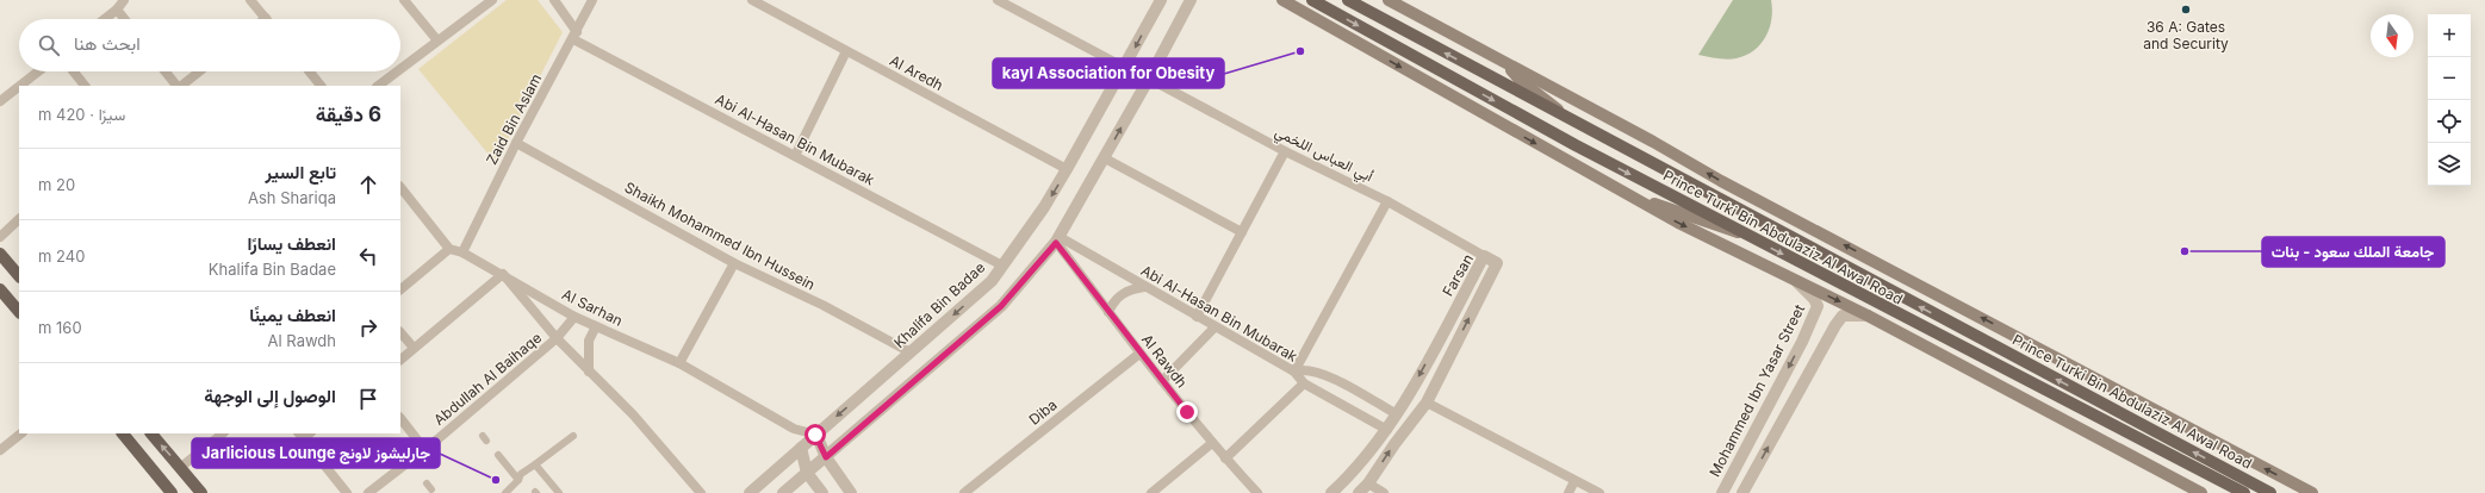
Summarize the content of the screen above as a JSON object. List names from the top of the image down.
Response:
{
  "streets": {
    "main road": ["Prince Turki Bin Abdulaziz Al Awal Road"],
    "street": [
      "Al Aredh",
      "Zaid Bin Aslam",
      "Abi Al-Hasan Bin Mubarak",
      "أبي العباس اللخمي",
      "Shaikh Mohammed Ibn Hussein",
      "Farsan",
      "Khalifa Bin Badae",
      "Al Sarhan",
      "Al Rawdh",
      "Abdullah Al Baihaqe",
      "Mohammed Ibn Yasar Street",
      "Diba"
    ]
  },
  "crossings": [
    ["Al Aredh", "Khalifa Bin Badae"],
    ["Zaid Bin Aslam", "Abi Al-Hasan Bin Mubarak"],
    ["Zaid Bin Aslam", "Shaikh Mohammed Ibn Hussein"],
    ["Zaid Bin Aslam", "Al Sarhan"],
    ["Abi Al-Hasan Bin Mubarak", "Farsan"],
    ["Abi Al-Hasan Bin Mubarak", "Khalifa Bin Badae"],
    ["Abi Al-Hasan Bin Mubarak", "Al Rawdh"],
    ["أبي العباس اللخمي", "Farsan"],
    ["Shaikh Mohammed Ibn Hussein", "Khalifa Bin Badae"],
    ["Khalifa Bin Badae", "Al Sarhan"],
    ["Al Sarhan", "Abdullah Al Baihaqe"],
    ["Al Rawdh", "Diba"]
  ],
  "places": [
    "36 A: Gates and Security",
    "kayl Association for Obesity",
    "جامعة الملك سعود - بنات",
    "Jarlicious Lounge جارليشوز لاونج"
  ],
  "north": "bottom",
  "page": {
    "map_buttons": ["+", "−"],
    "search": "ابحث هنا",
    "heading": ["6 دقيقة", "سيرًا · 420 m"],
    "list": [
      ["تابع السير", "Ash Shariqa", "20 m"],
      ["انعطف يسارًا", "Khalifa Bin Badae", "240 m"],
      ["انعطف يمينًا", "Al Rawdh", "160 m"],
      "الوصول إلى الوجهة"
    ]
  }
}
